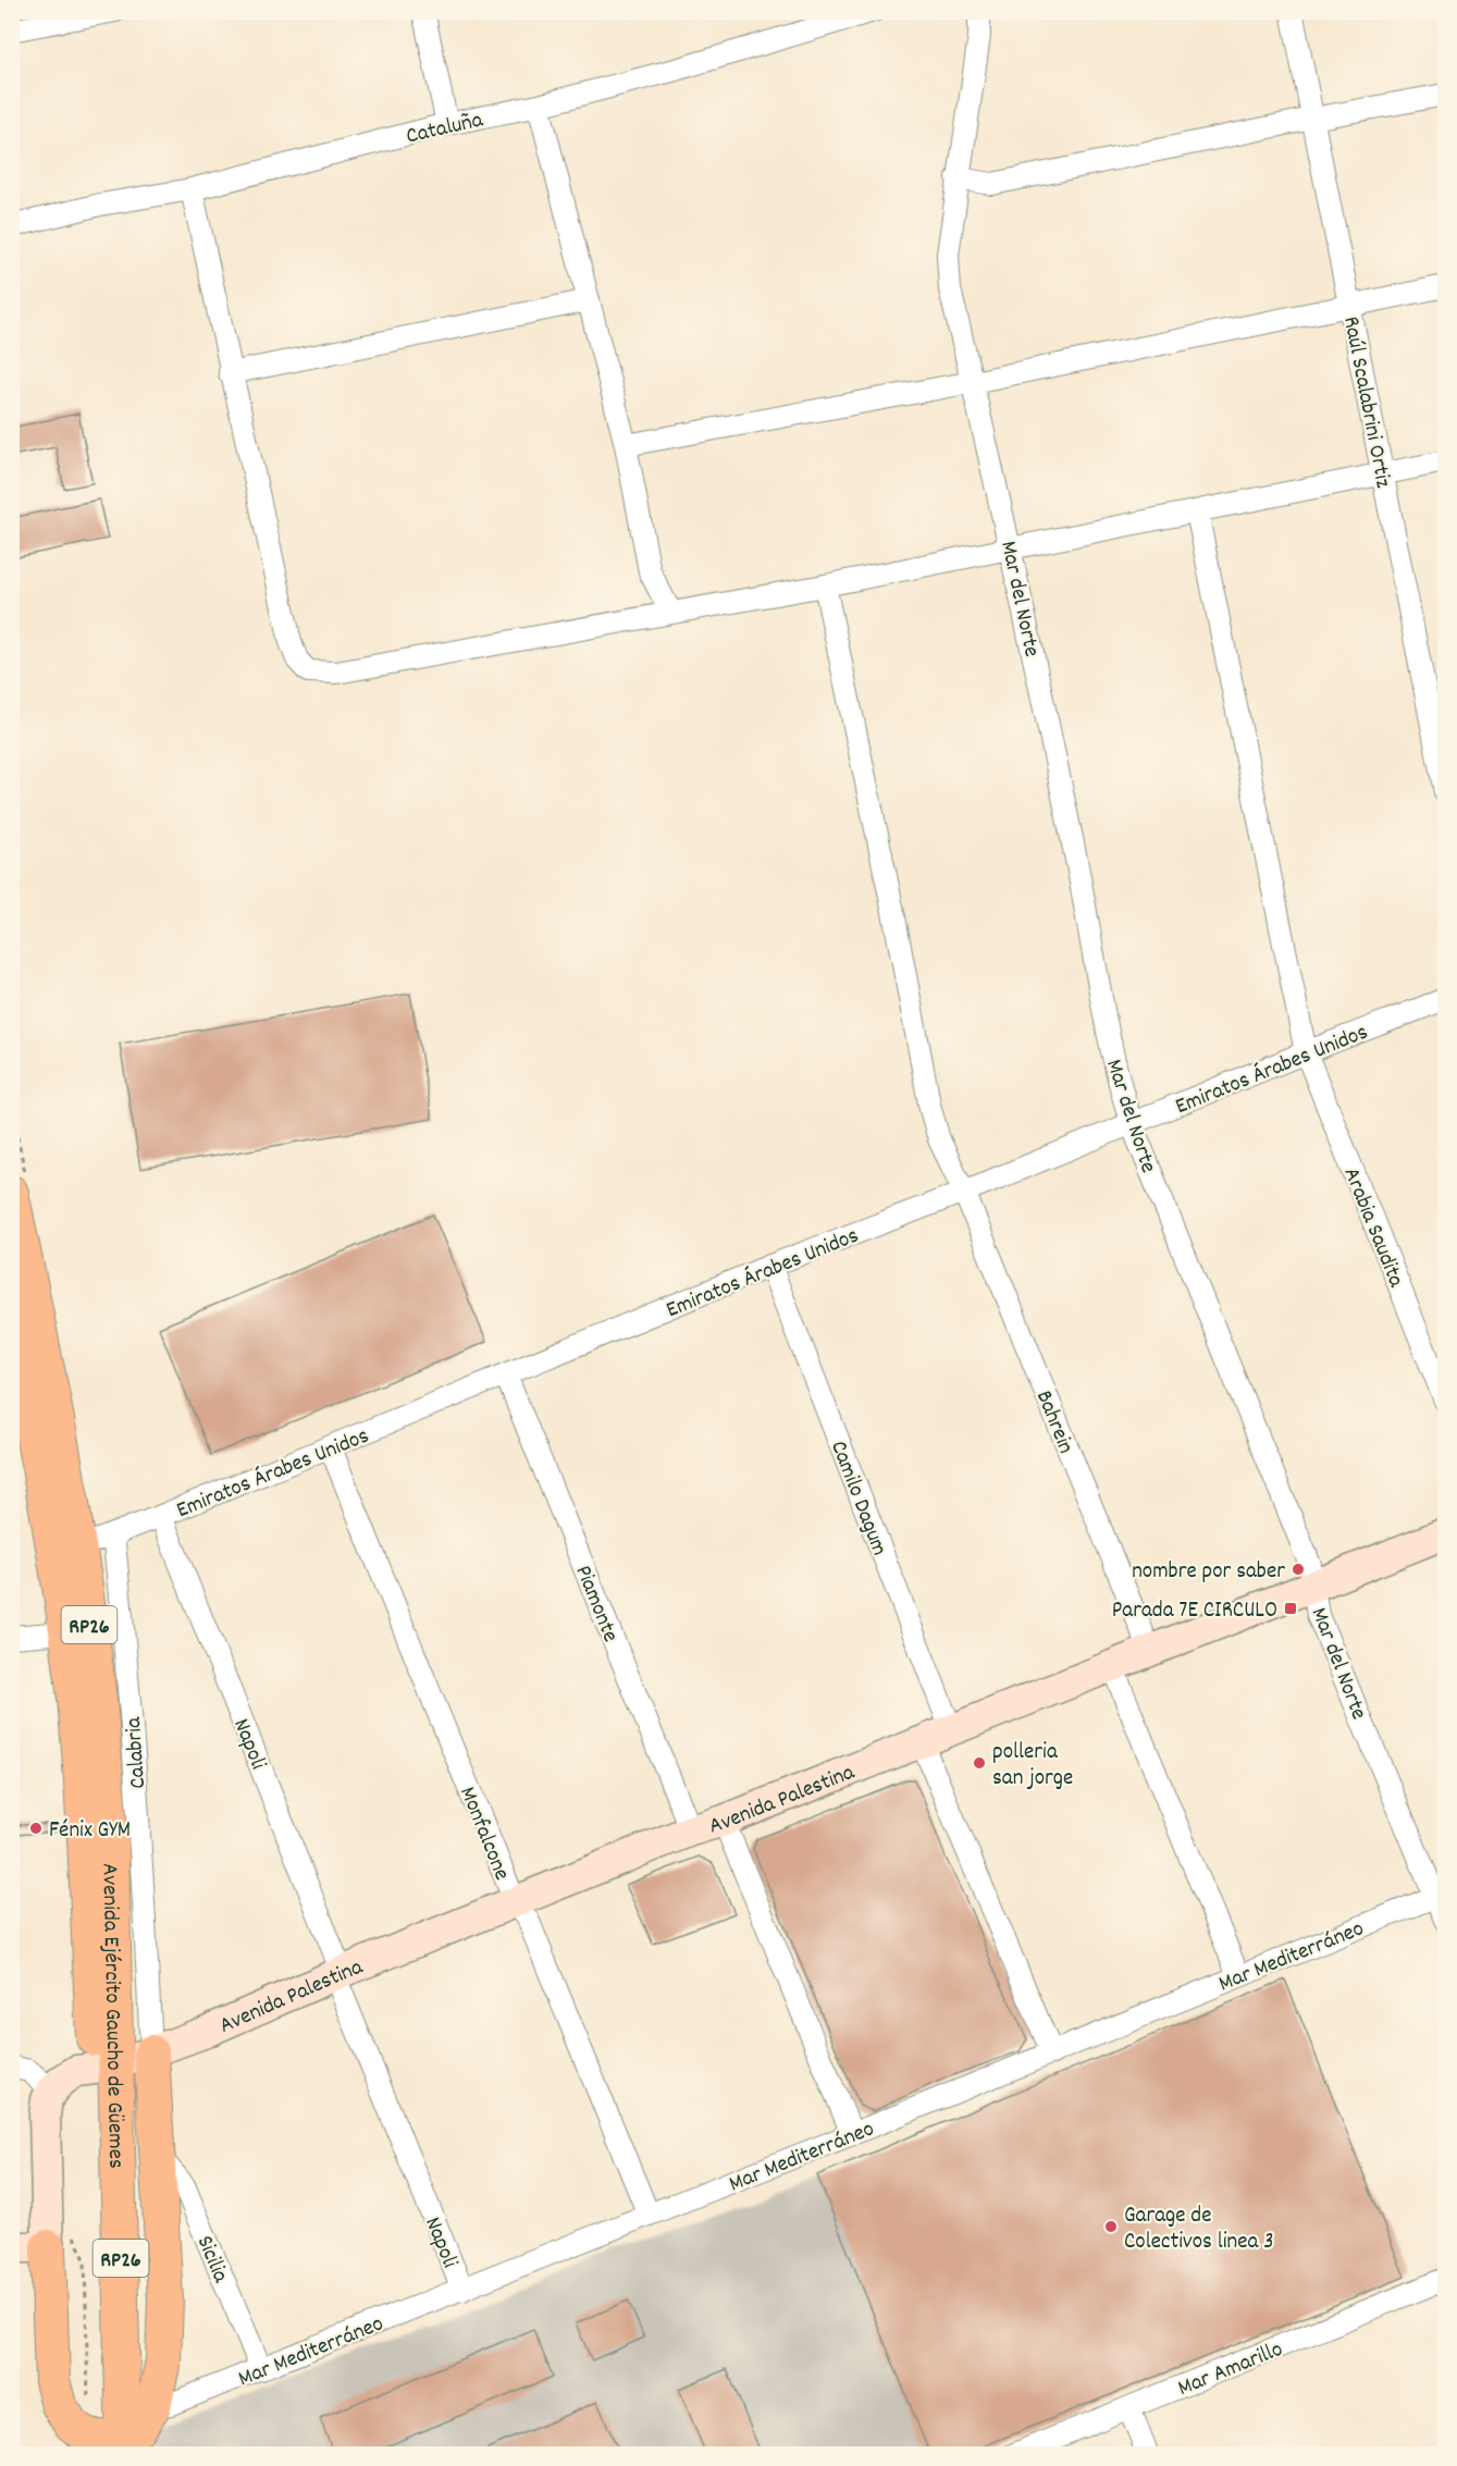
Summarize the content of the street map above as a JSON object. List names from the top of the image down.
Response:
{
  "streets": {
    "main road": ["RP26", "Avenida Ejército Gaucho de Güemes"],
    "street": [
      "Cataluña",
      "Raúl Scalabrini Ortiz",
      "Mar del Norte",
      "Emiratos Árabes Unidos",
      "Arabia Saudita",
      "Bahrein",
      "Camilo Dagum",
      "Piamonte",
      "Napoli",
      "Calabria",
      "Avenida Palestina",
      "Monfalcone",
      "Mar Mediterráneo",
      "Sicilia",
      "Mar Amarillo"
    ]
  },
  "crossings": [
    ["Mar del Norte", "Emiratos Árabes Unidos"],
    ["Mar del Norte", "Avenida Palestina"],
    ["Mar del Norte", "Mar Mediterráneo"],
    ["Emiratos Árabes Unidos", "Arabia Saudita"],
    ["Emiratos Árabes Unidos", "Bahrein"],
    ["Emiratos Árabes Unidos", "Camilo Dagum"],
    ["Emiratos Árabes Unidos", "Piamonte"],
    ["Emiratos Árabes Unidos", "Napoli"],
    ["Emiratos Árabes Unidos", "Calabria"],
    ["Emiratos Árabes Unidos", "Monfalcone"],
    ["Emiratos Árabes Unidos", "Avenida Ejército Gaucho de Güemes"],
    ["Bahrein", "Avenida Palestina"],
    ["Camilo Dagum", "Avenida Palestina"],
    ["Piamonte", "Avenida Palestina"],
    ["Napoli", "Avenida Palestina"],
    ["Napoli", "Mar Mediterráneo"],
    ["Calabria", "Avenida Palestina"],
    ["Avenida Palestina", "Monfalcone"],
    ["Avenida Palestina", "Avenida Ejército Gaucho de Güemes"],
    ["Monfalcone", "Mar Mediterráneo"],
    ["Mar Mediterráneo", "Sicilia"]
  ],
  "places": {
    "other": [
      "nombre por saber",
      "polleria san jorge",
      "Fénix GYM",
      "Garage de Colectivos linea 3"
    ],
    "transit": ["Parada 7E CIRCULO"]
  }
}
